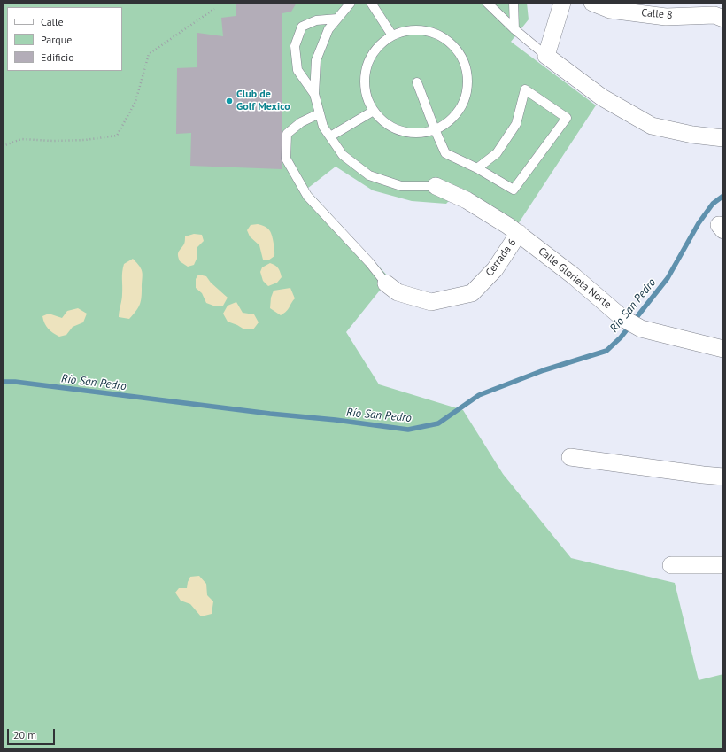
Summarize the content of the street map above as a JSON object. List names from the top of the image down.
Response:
{
  "streets": {
    "street": ["Calle 8", "Cerrada 6", "Calle Glorieta Norte"]
  },
  "crossings": [
    ["Cerrada 6", "Calle Glorieta Norte"]
  ],
  "water": ["Río San Pedro"],
  "places": ["Club de Golf Mexico"],
  "legend": ["Calle", "Parque", "Edificio"],
  "scale_bar": "20 m"
}
